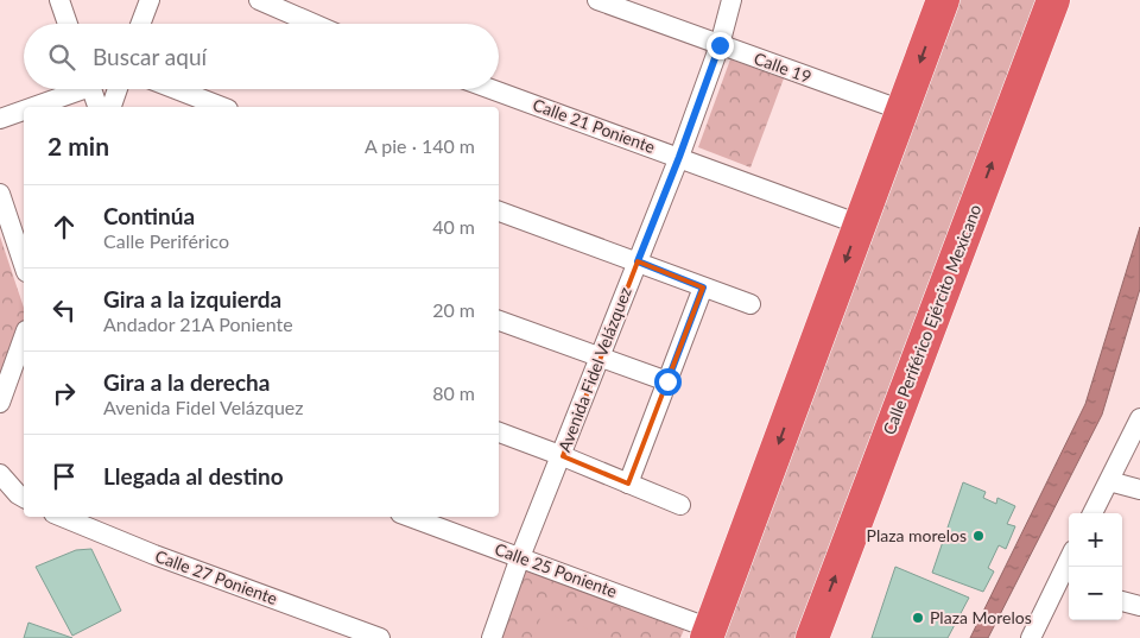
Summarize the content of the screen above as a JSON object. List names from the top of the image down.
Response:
{
  "streets": {
    "highway": ["Calle Periférico Ejército Mexicano"],
    "street": [
      "Calle 19",
      "Calle 21 Poniente",
      "Avenida Fidel Velázquez",
      "Calle 25 Poniente",
      "Calle 27 Poniente"
    ]
  },
  "crossings": [
    ["Calle 19", "Avenida Fidel Velázquez"],
    ["Calle 21 Poniente", "Avenida Fidel Velázquez"],
    ["Avenida Fidel Velázquez", "Calle 25 Poniente"]
  ],
  "places": ["Plaza morelos", "Plaza Morelos"],
  "page": {
    "search": "Buscar aquí",
    "heading": ["2 min", "A pie · 140 m"],
    "list": [
      ["Continúa", "Calle Periférico", "40 m"],
      ["Gira a la izquierda", "Andador 21A Poniente", "20 m"],
      ["Gira a la derecha", "Avenida Fidel Velázquez", "80 m"],
      "Llegada al destino"
    ],
    "map_buttons": ["+", "−"]
  }
}
